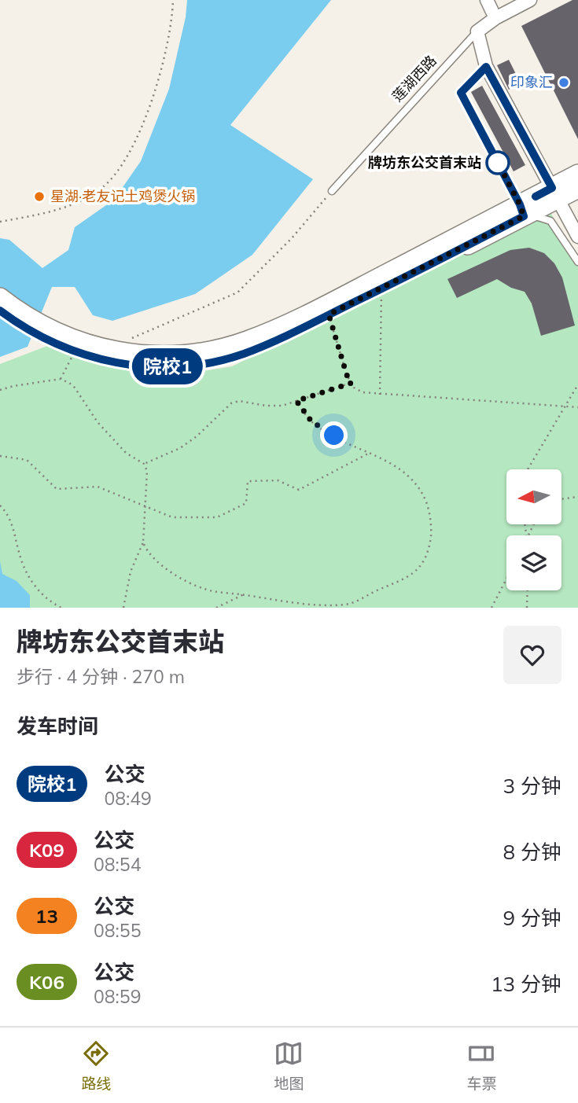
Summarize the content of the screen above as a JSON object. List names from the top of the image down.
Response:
{
  "streets": {
    "street": ["莲湖西路"]
  },
  "places": ["印象汇", "牌坊东公交首末站", "星湖·老友记土鸡煲火锅"],
  "lines": ["bus line 院校1"],
  "north": "left",
  "page": {
    "on_map": "院校1",
    "heading": [
      ["牌坊东公交首末站", "步行 · 4 分钟 · 270 m"],
      "发车时间"
    ],
    "list": [
      {
        "mark": "院校1",
        "name": "公交",
        "note": "08:49",
        "value": "3 分钟"
      },
      {
        "mark": "K09",
        "name": "公交",
        "note": "08:54",
        "value": "8 分钟"
      },
      {
        "mark": "13",
        "name": "公交",
        "note": "08:55",
        "value": "9 分钟"
      },
      {
        "mark": "K06",
        "name": "公交",
        "note": "08:59",
        "value": "13 分钟"
      }
    ],
    "tabs": ["路线", "地图", "车票"]
  }
}
